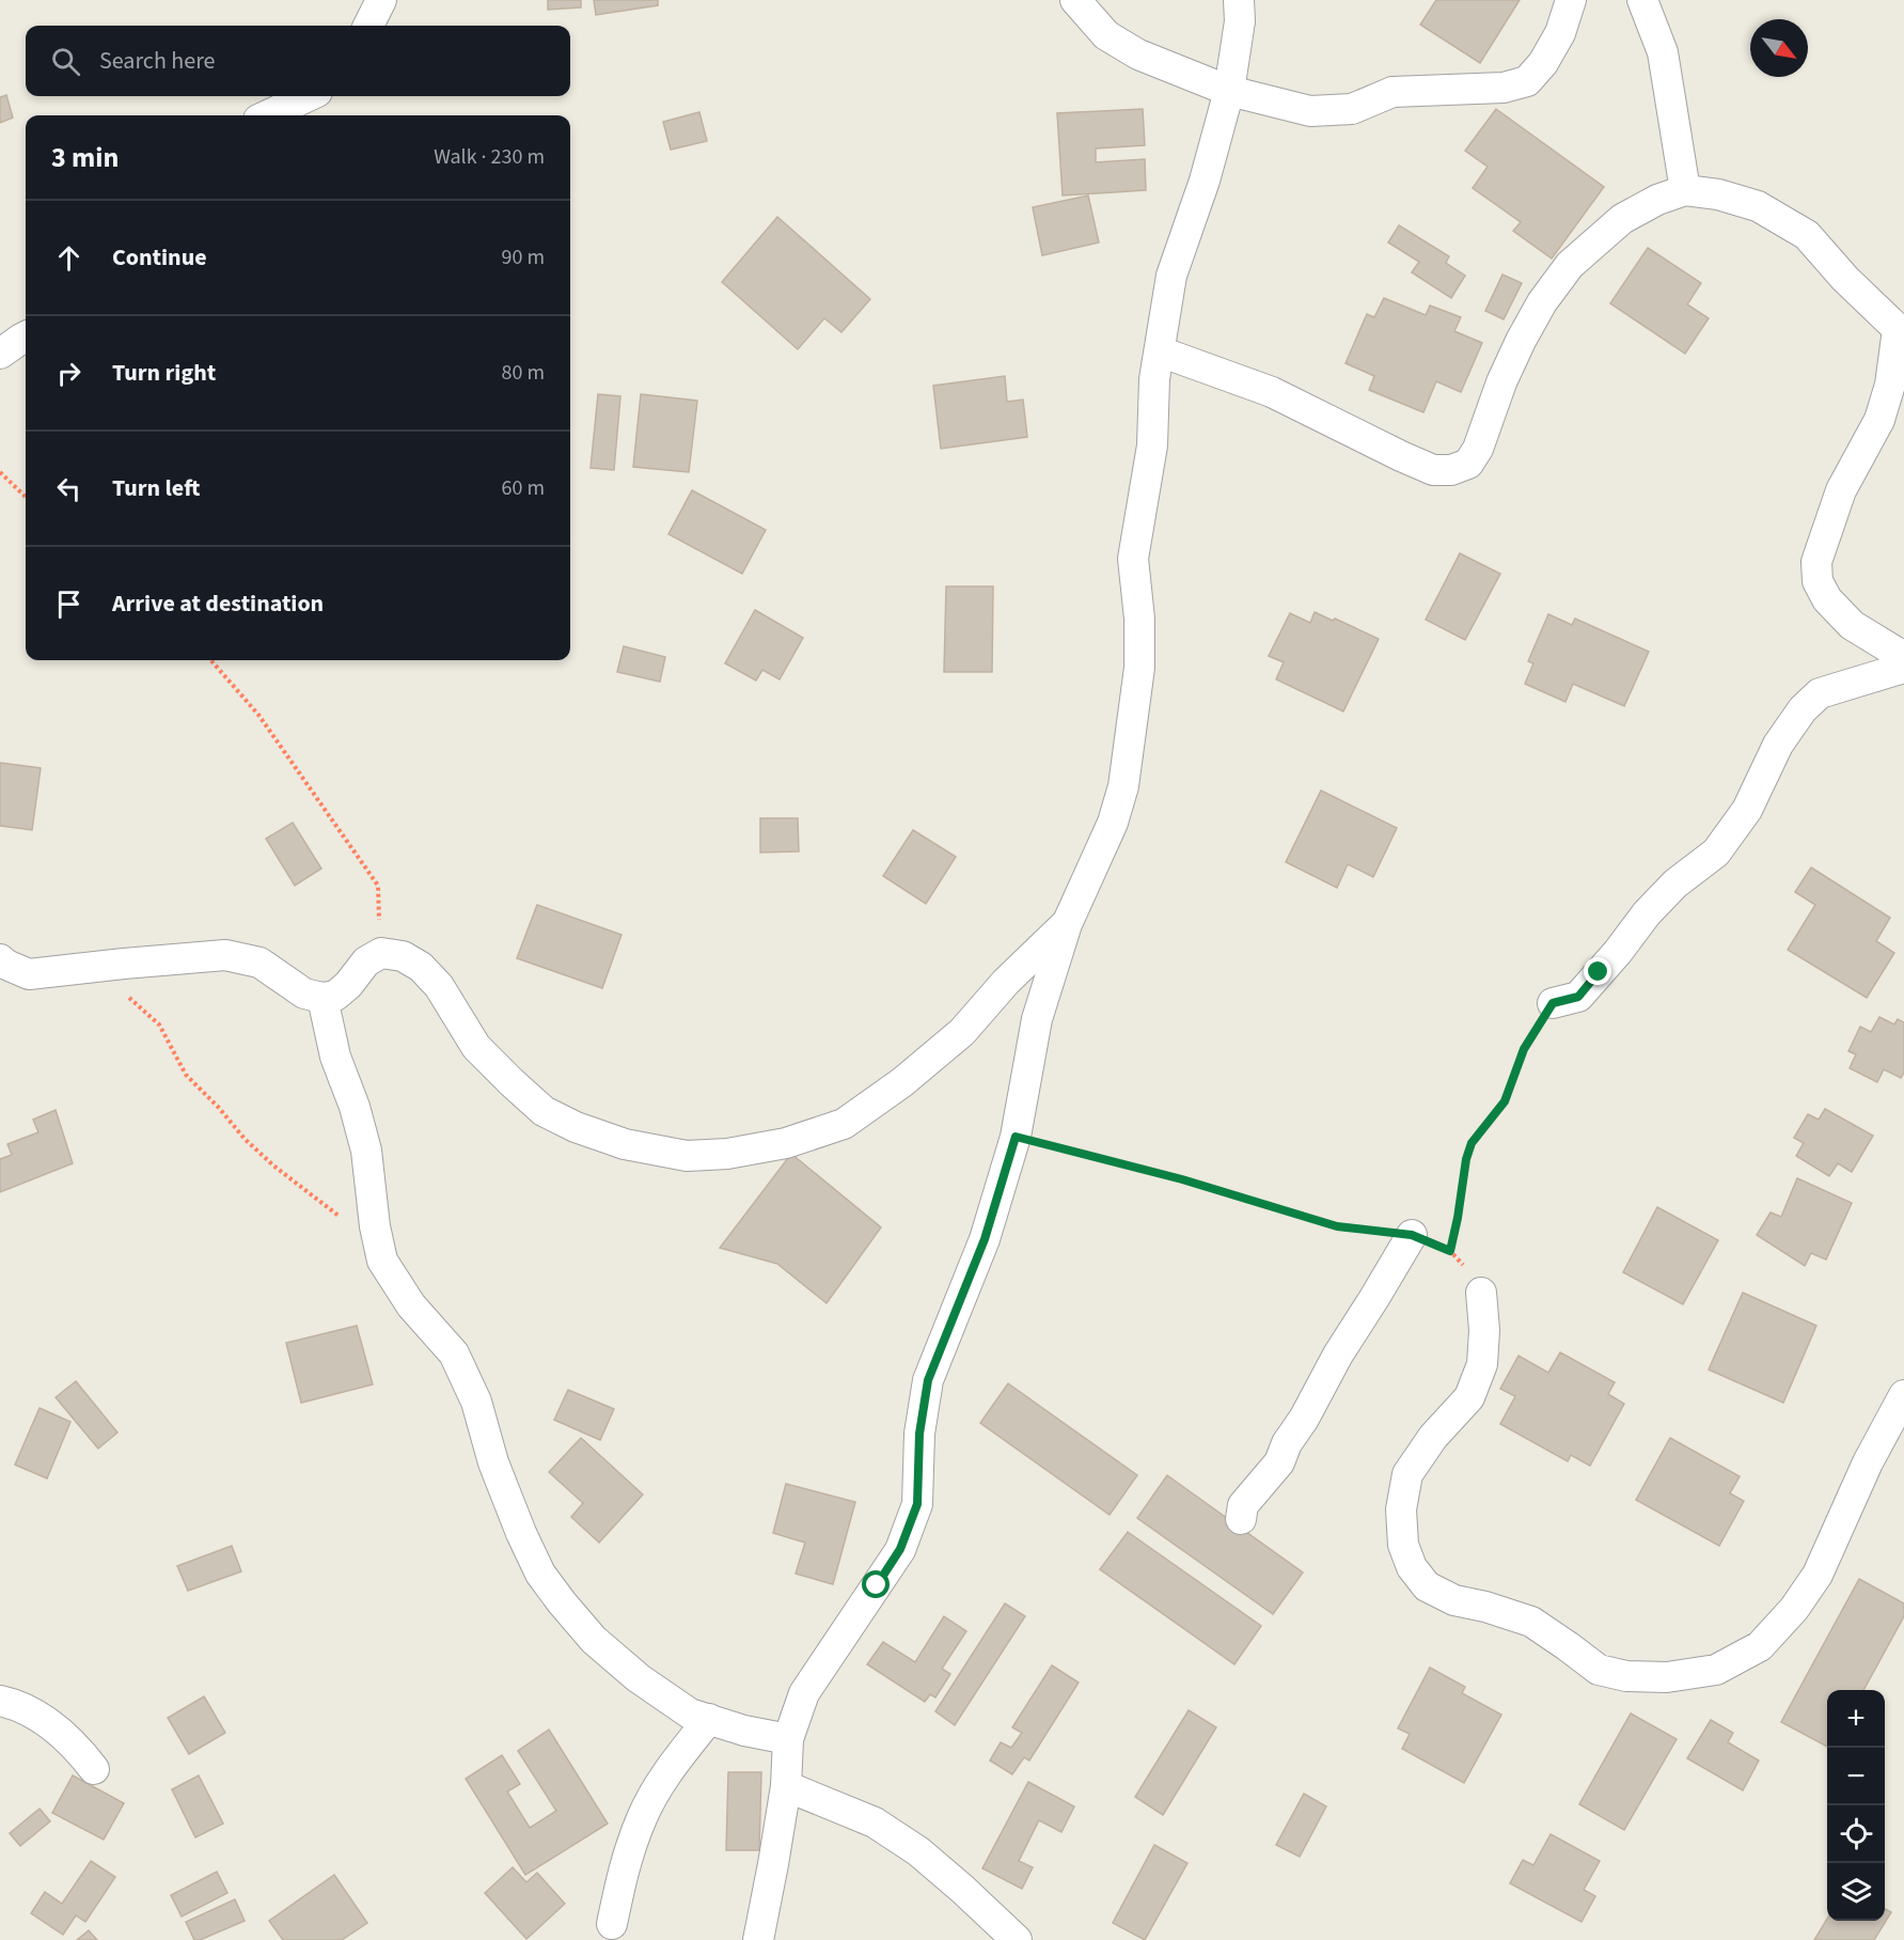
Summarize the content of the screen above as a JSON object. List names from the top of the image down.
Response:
{
  "north": "bottom right",
  "page": {
    "search": "Search here",
    "heading": ["3 min", "Walk · 230 m"],
    "list": [
      ["Continue", "90 m"],
      ["Turn right", "80 m"],
      ["Turn left", "60 m"],
      "Arrive at destination"
    ],
    "map_buttons": ["+", "−"]
  }
}
